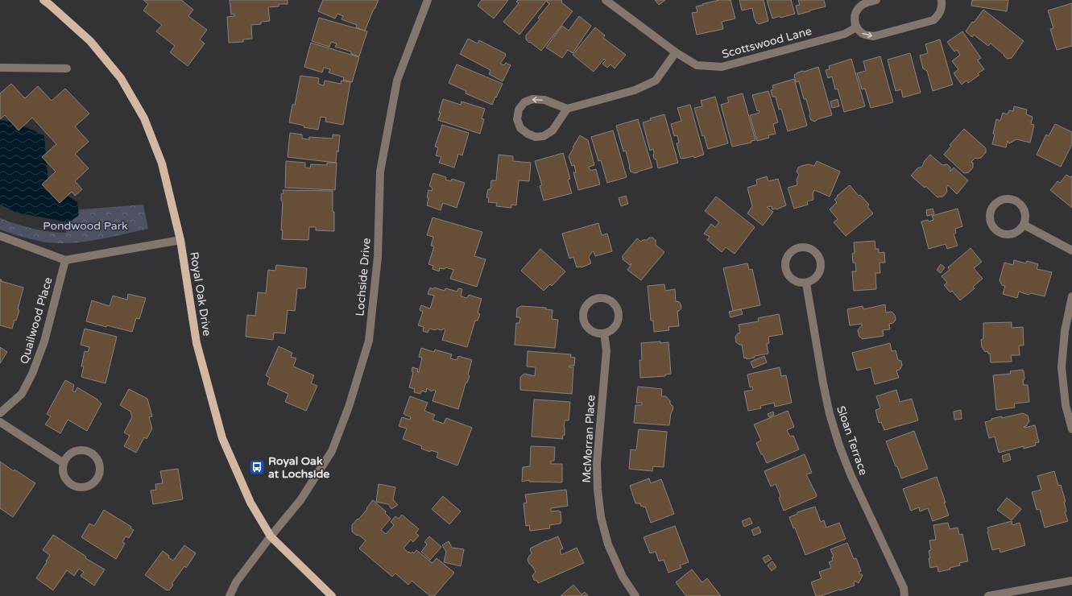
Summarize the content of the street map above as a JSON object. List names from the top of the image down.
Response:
{
  "streets": {
    "main road": ["Royal Oak Drive"],
    "street": [
      "Scottswood Lane",
      "Lochside Drive",
      "Quailwood Place",
      "McMorran Place",
      "Sloan Terrace"
    ]
  },
  "crossings": [
    ["Lochside Drive", "Royal Oak Drive"]
  ],
  "parks": ["Pondwood Park"],
  "places": {
    "bus stop": ["Royal Oak at Lochside"]
  }
}
